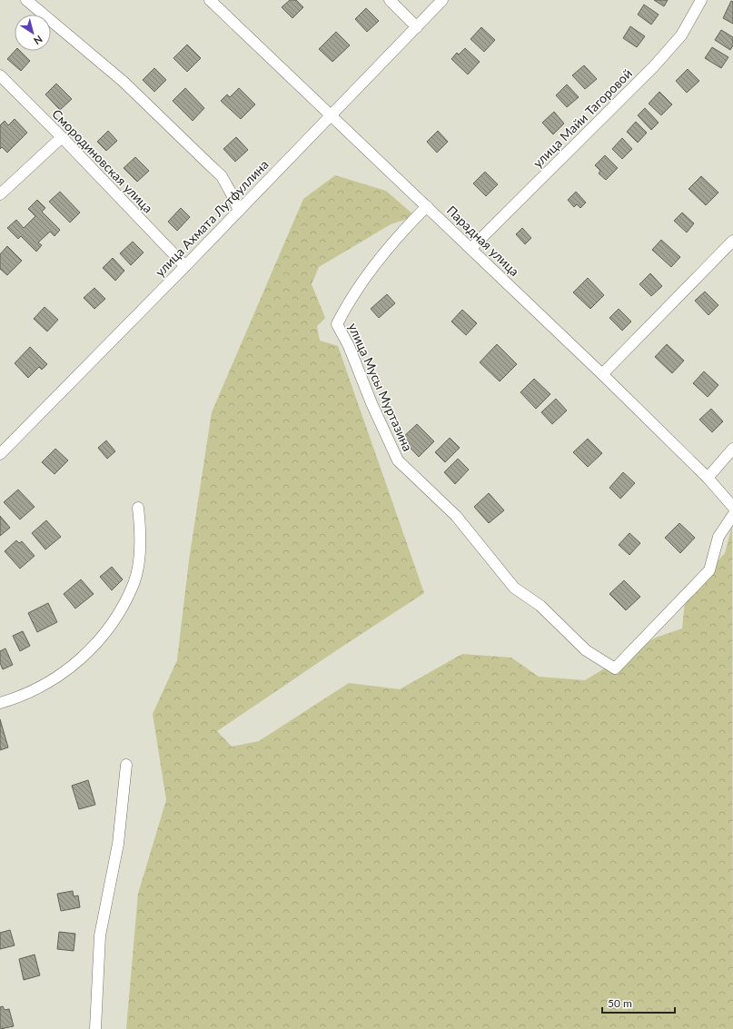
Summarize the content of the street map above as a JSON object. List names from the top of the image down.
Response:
{
  "streets": {
    "street": [
      "улица Майи Тагоровой",
      "Смородиновская улица",
      "улица Ахмата Лутфуллина",
      "Парадная улица",
      "улица Мусы Муртазина"
    ]
  },
  "crossings": [
    ["улица Майи Тагоровой", "Парадная улица"],
    ["Смородиновская улица", "улица Ахмата Лутфуллина"],
    ["улица Ахмата Лутфуллина", "Парадная улица"],
    ["Парадная улица", "улица Мусы Муртазина"]
  ],
  "scale_bar": "50 m",
  "north": "bottom right"
}
